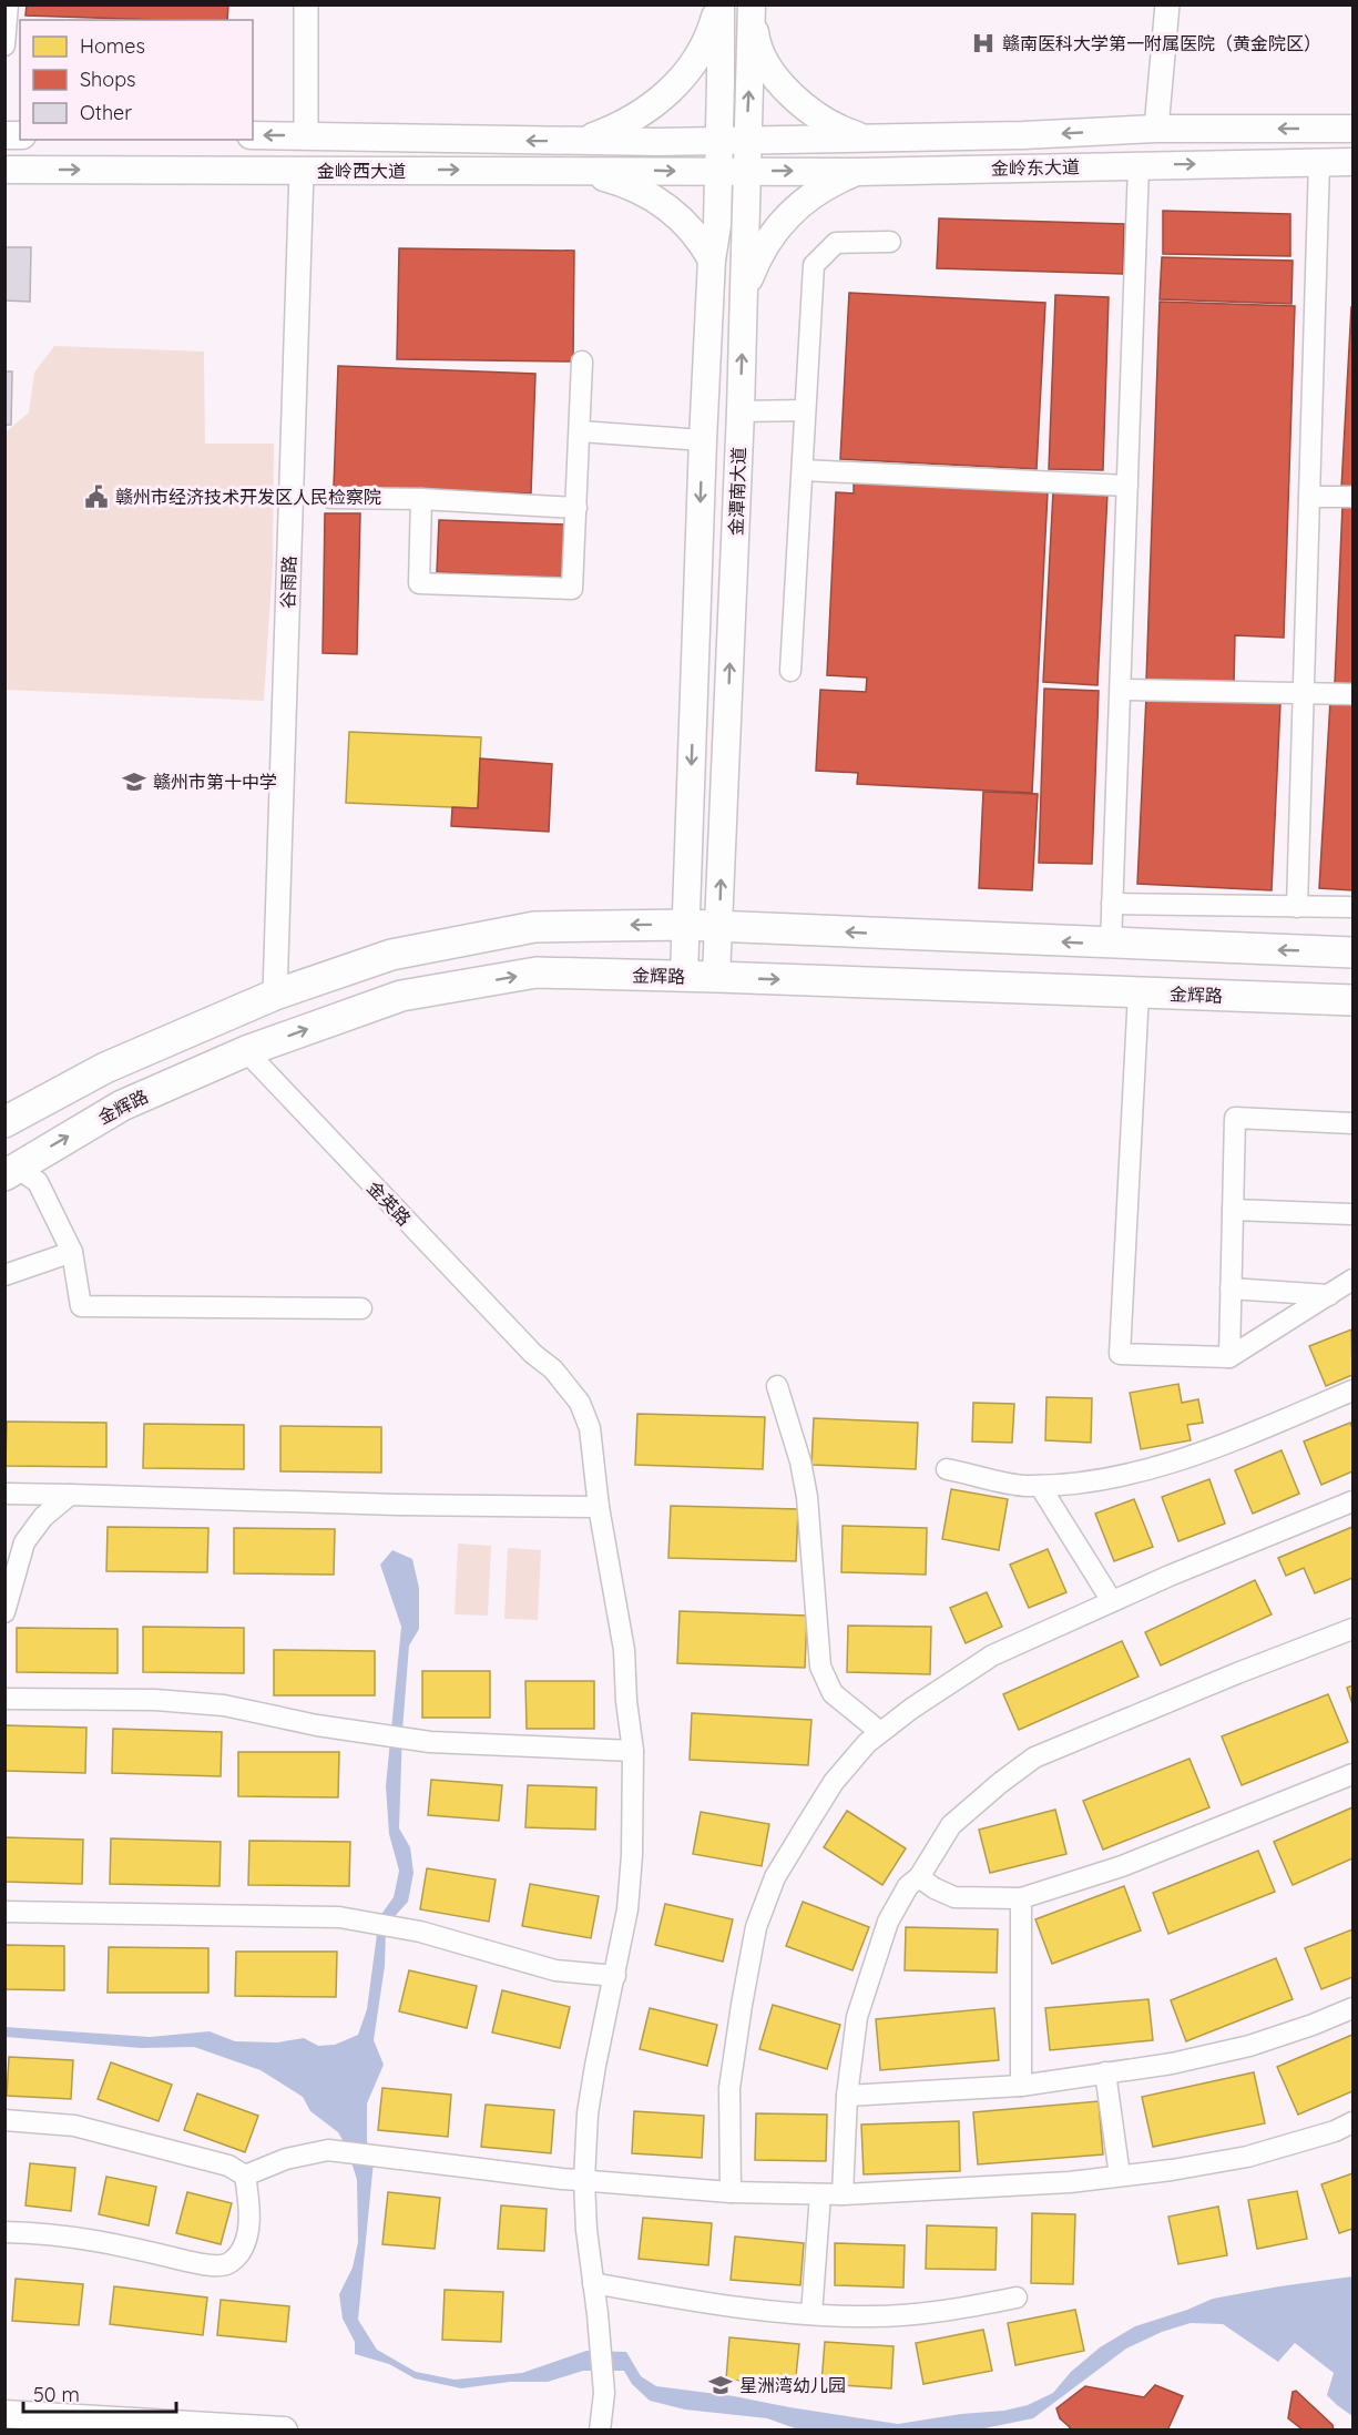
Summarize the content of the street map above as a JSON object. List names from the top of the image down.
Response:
{
  "streets": {
    "main road": [
      "金岭东大道",
      "金岭西大道",
      "金潭南大道",
      "金辉路"
    ],
    "street": ["谷雨路", "金英路"]
  },
  "crossings": [
    ["金岭东大道", "金岭西大道"],
    ["金岭东大道", "金潭南大道"],
    ["金岭西大道", "金潭南大道"],
    ["金岭西大道", "谷雨路"],
    ["金潭南大道", "金辉路"],
    ["金辉路", "金英路"]
  ],
  "places": {
    "hospital": ["赣南医科大学第一附属医院（黄金院区）"],
    "public building": ["赣州市经济技术开发区人民检察院"],
    "school or university": ["赣州市第十中学", "星洲湾幼儿园"]
  },
  "legend": ["Homes", "Shops", "Other"],
  "scale_bar": "50 m"
}
